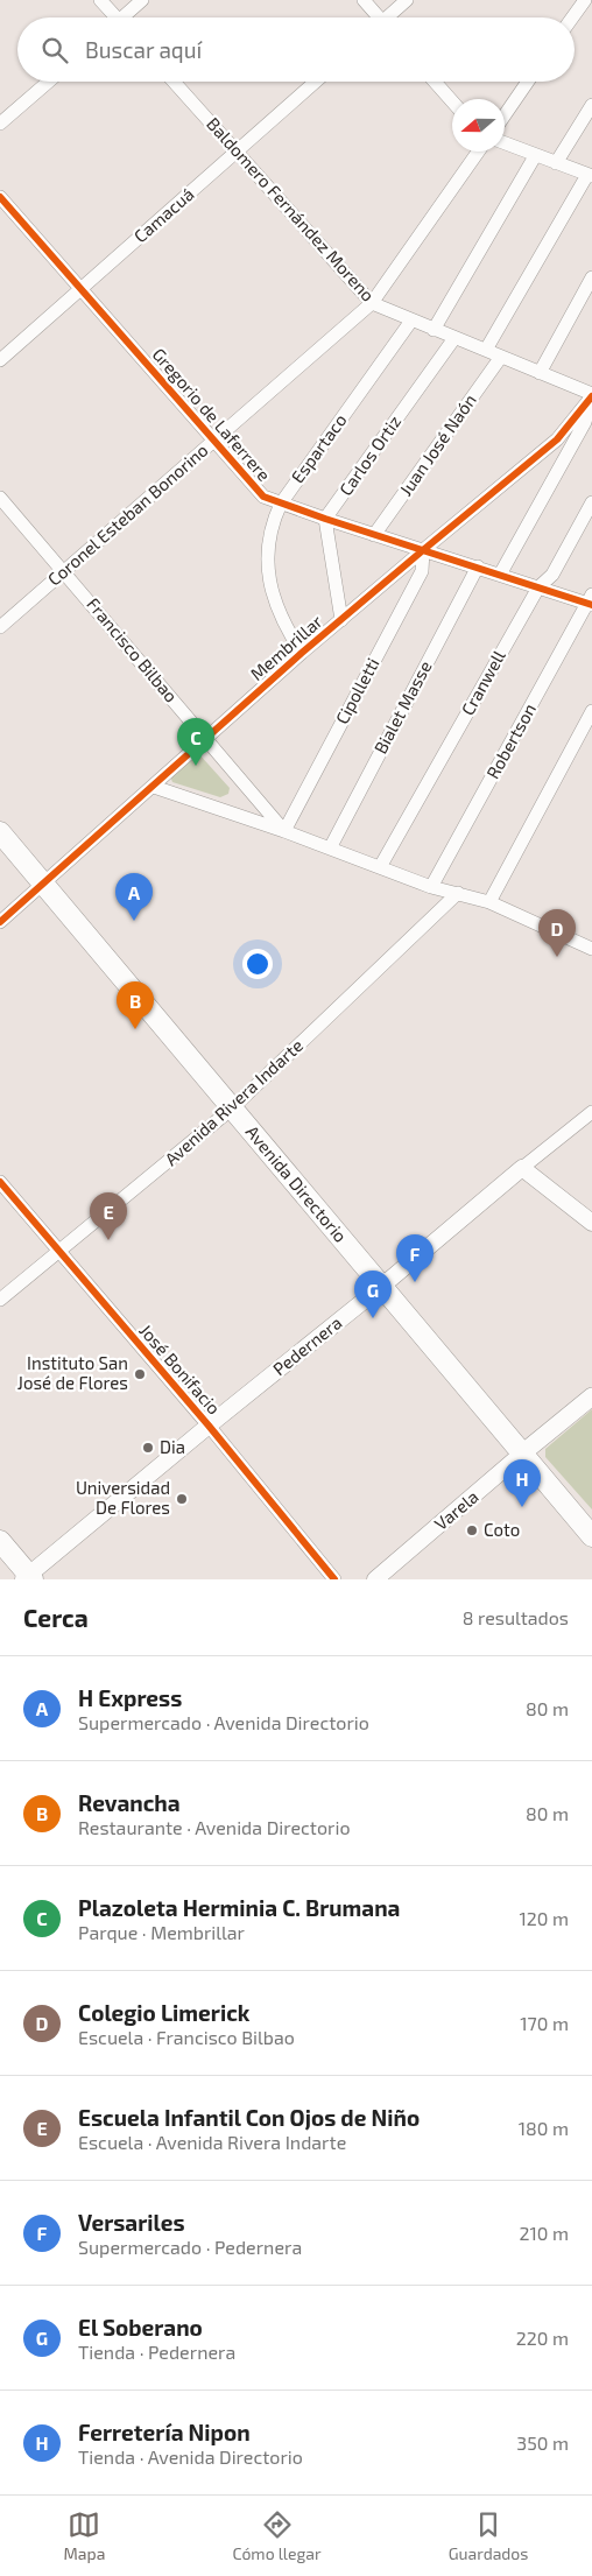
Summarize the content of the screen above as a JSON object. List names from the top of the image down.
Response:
{
  "streets": {
    "main road": ["Avenida Directorio", "Varela"],
    "street": [
      "Baldomero Fernández Moreno",
      "Camacuá",
      "Gregorio de Laferrere",
      "Juan José Naón",
      "Espartaco",
      "Carlos Ortiz",
      "Coronel Esteban Bonorino",
      "Membrillar",
      "Francisco Bilbao",
      "Cranwell",
      "Cipolletti",
      "Bialet Masse",
      "Robertson",
      "Avenida Rivera Indarte",
      "Pedernera",
      "José Bonifacio"
    ]
  },
  "crossings": [
    ["Baldomero Fernández Moreno", "Camacuá"],
    ["Baldomero Fernández Moreno", "Juan José Naón"],
    ["Baldomero Fernández Moreno", "Espartaco"],
    ["Baldomero Fernández Moreno", "Carlos Ortiz"],
    ["Baldomero Fernández Moreno", "Coronel Esteban Bonorino"],
    ["Baldomero Fernández Moreno", "Membrillar"],
    ["Camacuá", "Gregorio de Laferrere"],
    ["Gregorio de Laferrere", "Juan José Naón"],
    ["Gregorio de Laferrere", "Espartaco"],
    ["Gregorio de Laferrere", "Carlos Ortiz"],
    ["Gregorio de Laferrere", "Coronel Esteban Bonorino"],
    ["Gregorio de Laferrere", "Membrillar"],
    ["Gregorio de Laferrere", "Cranwell"],
    ["Gregorio de Laferrere", "Cipolletti"],
    ["Gregorio de Laferrere", "Bialet Masse"],
    ["Gregorio de Laferrere", "Robertson"],
    ["Espartaco", "Membrillar"],
    ["Coronel Esteban Bonorino", "Francisco Bilbao"],
    ["Membrillar", "Francisco Bilbao"],
    ["Membrillar", "Cipolletti"],
    ["Membrillar", "Avenida Directorio"],
    ["Francisco Bilbao", "Cranwell"],
    ["Francisco Bilbao", "Cipolletti"],
    ["Francisco Bilbao", "Bialet Masse"],
    ["Francisco Bilbao", "Robertson"],
    ["Francisco Bilbao", "Avenida Rivera Indarte"],
    ["Avenida Rivera Indarte", "Avenida Directorio"],
    ["Avenida Rivera Indarte", "José Bonifacio"],
    ["Avenida Directorio", "Pedernera"],
    ["Avenida Directorio", "Varela"],
    ["Pedernera", "José Bonifacio"]
  ],
  "places": [
    "Instituto San José de Flores",
    "Dia",
    "Universidad De Flores",
    "Coto"
  ],
  "north": "left",
  "page": {
    "search": "Buscar aquí",
    "pins": [
      "C",
      "A",
      "D",
      "B",
      "E",
      "F",
      "G",
      "H"
    ],
    "heading": ["Cerca", "8 resultados"],
    "list": [
      {
        "mark": "A",
        "name": "H Express",
        "note": "Supermercado · Avenida Directorio",
        "value": "80 m"
      },
      {
        "mark": "B",
        "name": "Revancha",
        "note": "Restaurante · Avenida Directorio",
        "value": "80 m"
      },
      {
        "mark": "C",
        "name": "Plazoleta Herminia C. Brumana",
        "note": "Parque · Membrillar",
        "value": "120 m"
      },
      {
        "mark": "D",
        "name": "Colegio Limerick",
        "note": "Escuela · Francisco Bilbao",
        "value": "170 m"
      },
      {
        "mark": "E",
        "name": "Escuela Infantil Con Ojos de Niño",
        "note": "Escuela · Avenida Rivera Indarte",
        "value": "180 m"
      },
      {
        "mark": "F",
        "name": "Versariles",
        "note": "Supermercado · Pedernera",
        "value": "210 m"
      },
      {
        "mark": "G",
        "name": "El Soberano",
        "note": "Tienda · Pedernera",
        "value": "220 m"
      },
      {
        "mark": "H",
        "name": "Ferretería Nipon",
        "note": "Tienda · Avenida Directorio",
        "value": "350 m"
      }
    ],
    "nav": ["Mapa", "Cómo llegar", "Guardados"]
  }
}
